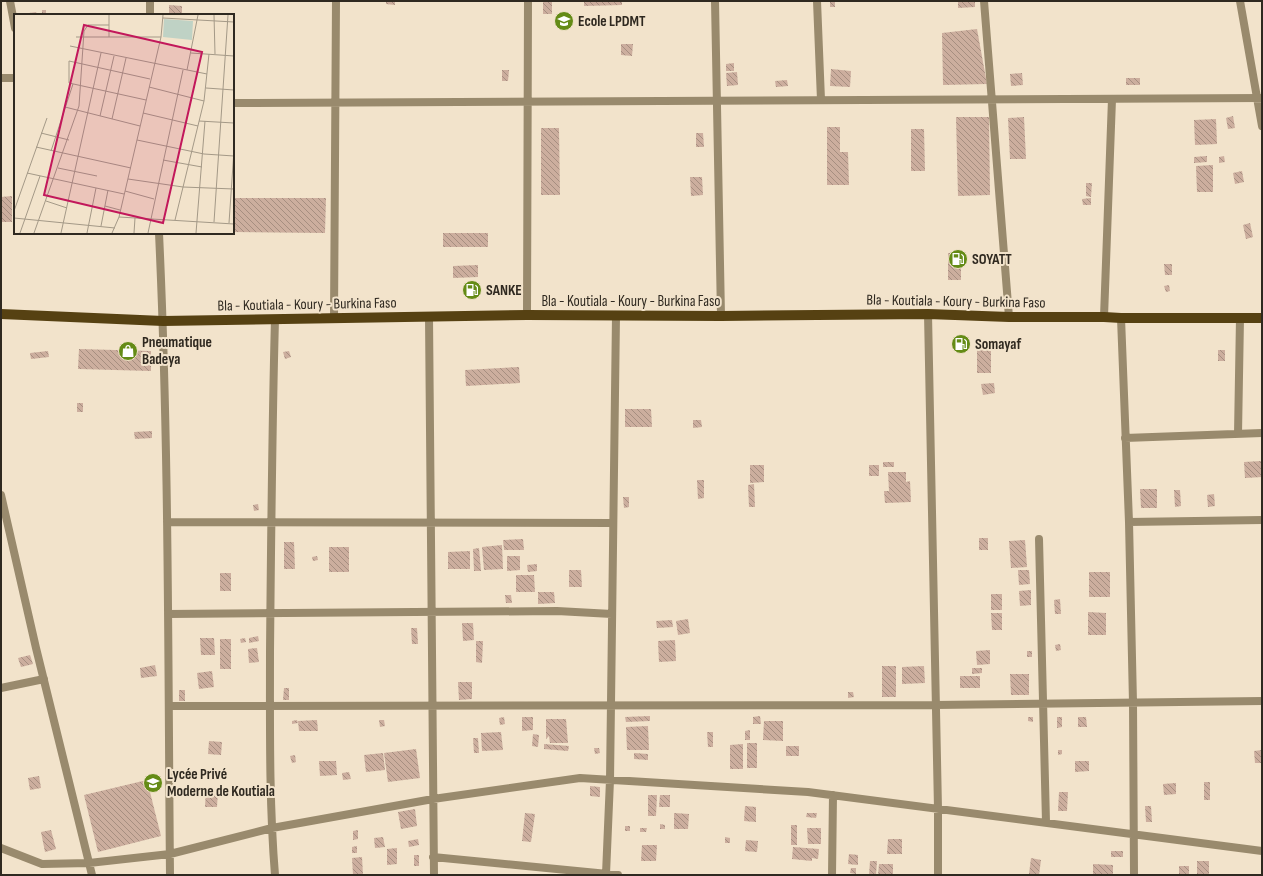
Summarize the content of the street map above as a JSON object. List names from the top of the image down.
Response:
{
  "streets": {
    "main road": ["Bla - Koutiala - Koury - Burkina Faso"]
  },
  "places": {
    "school or university": ["Ecole LPDMT", "Lycée Privé Moderne de Koutiala"],
    "fuel station": ["SOYATT", "SANKE", "Somayaf"],
    "shop": ["Pneumatique Badeya"]
  }
}
